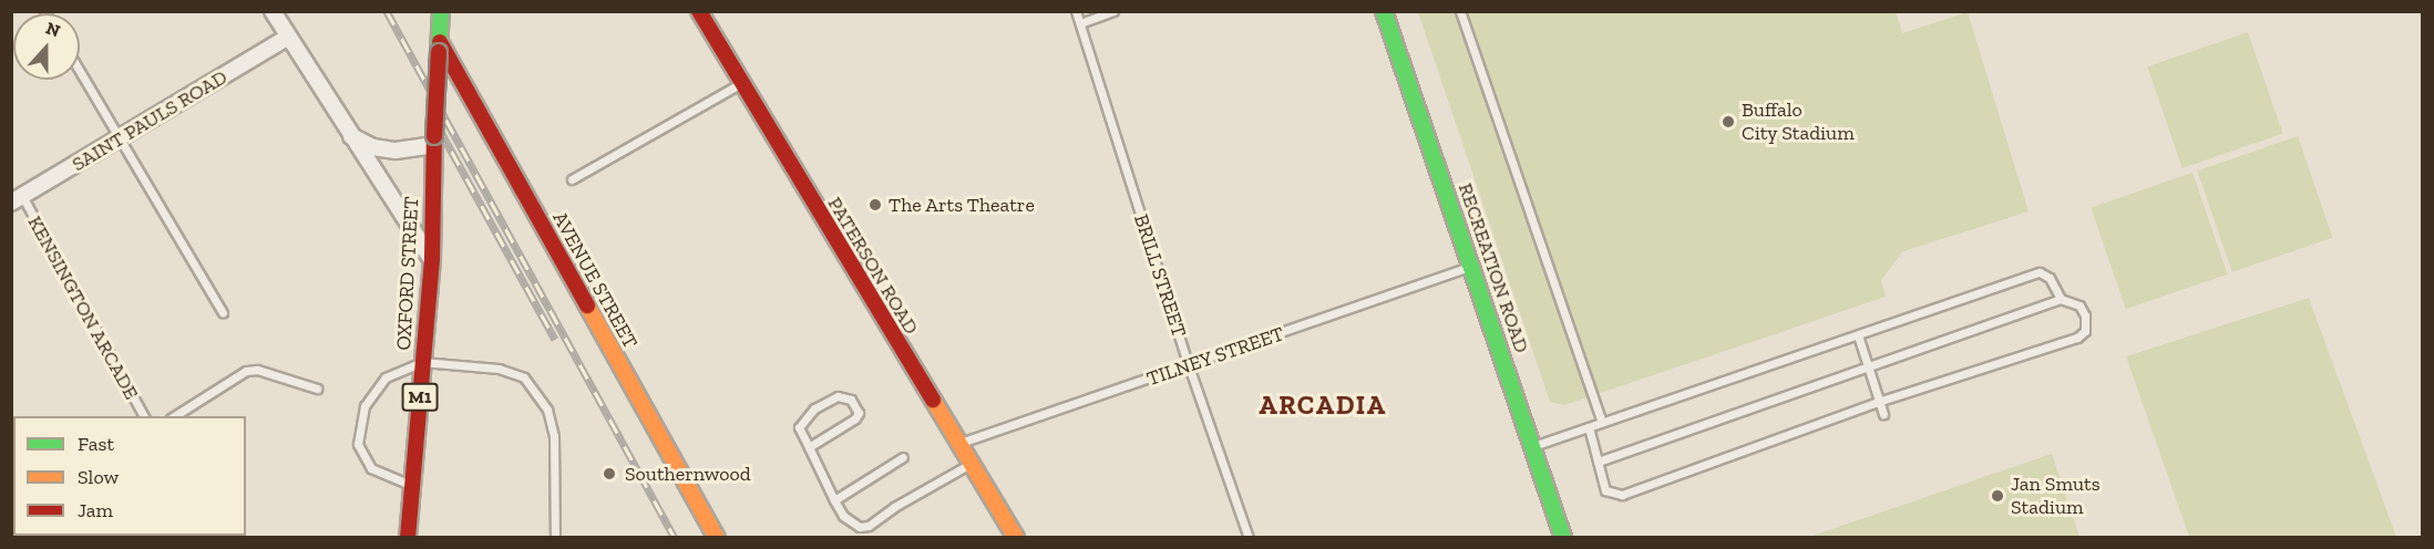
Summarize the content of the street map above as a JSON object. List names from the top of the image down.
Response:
{
  "streets": {
    "street": [
      "SAINT PAULS ROAD",
      "PATERSON ROAD",
      "RECREATION ROAD",
      "OXFORD STREET",
      "AVENUE STREET",
      "M1"
    ],
    "lane": ["BRILL STREET", "KENSINGTON ARCADE", "TILNEY STREET"]
  },
  "crossings": [
    ["SAINT PAULS ROAD", "KENSINGTON ARCADE"],
    ["PATERSON ROAD", "TILNEY STREET"],
    ["RECREATION ROAD", "TILNEY STREET"],
    ["OXFORD STREET", "AVENUE STREET"],
    ["BRILL STREET", "TILNEY STREET"]
  ],
  "districts": ["ARCADIA"],
  "places": [
    "Buffalo City Stadium",
    "The Arts Theatre",
    "Southernwood",
    "Jan Smuts Stadium"
  ],
  "legend": ["Fast", "Slow", "Jam"],
  "north": "top"
}
